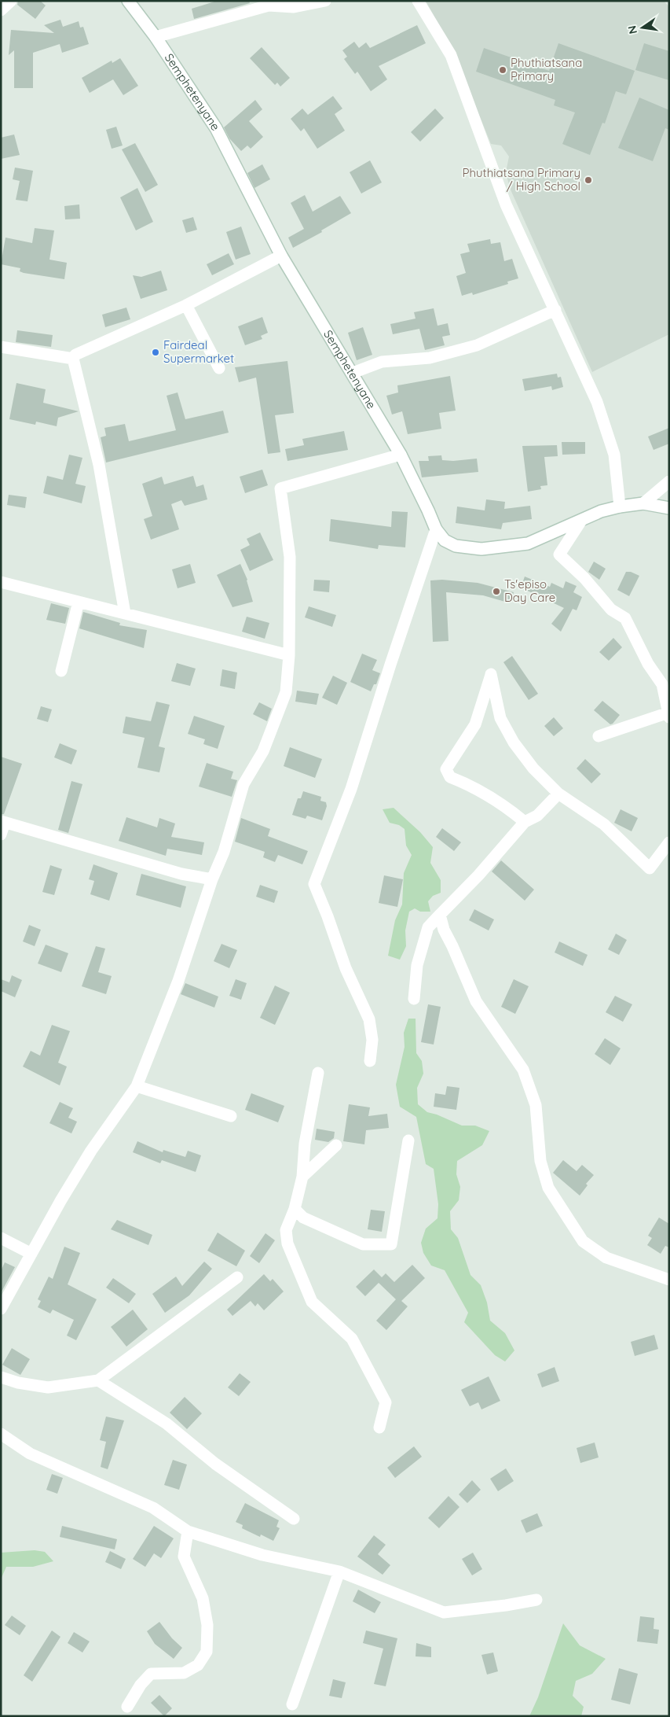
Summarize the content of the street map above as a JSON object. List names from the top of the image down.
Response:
{
  "streets": {
    "street": ["Semphetenyane"]
  },
  "places": [
    "Phuthiatsana Primary",
    "Phuthiatsana Primary / High School",
    "Fairdeal Supermarket",
    "Ts'episo Day Care"
  ],
  "north": "left"
}
